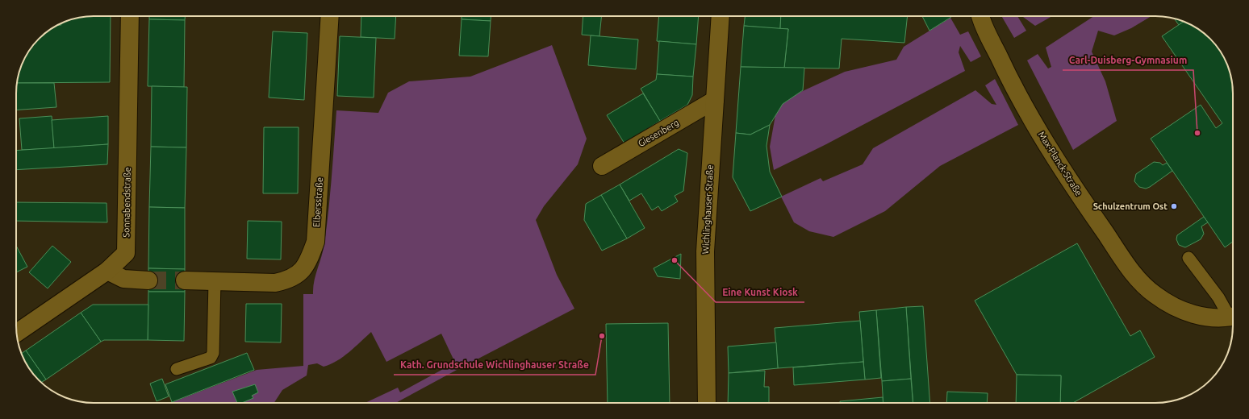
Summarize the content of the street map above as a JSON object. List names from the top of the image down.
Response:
{
  "streets": {
    "street": [
      "Giesenberg",
      "Max-Planck-Straße",
      "Sonnabendstraße",
      "Elbersstraße",
      "Wichlinghauser Straße"
    ]
  },
  "crossings": [
    ["Giesenberg", "Wichlinghauser Straße"]
  ],
  "places": [
    "Carl-Duisberg-Gymnasium",
    "Schulzentrum Ost",
    "Eine Kunst Kiosk",
    "Kath. Grundschule Wichlinghauser Straße"
  ]
}
